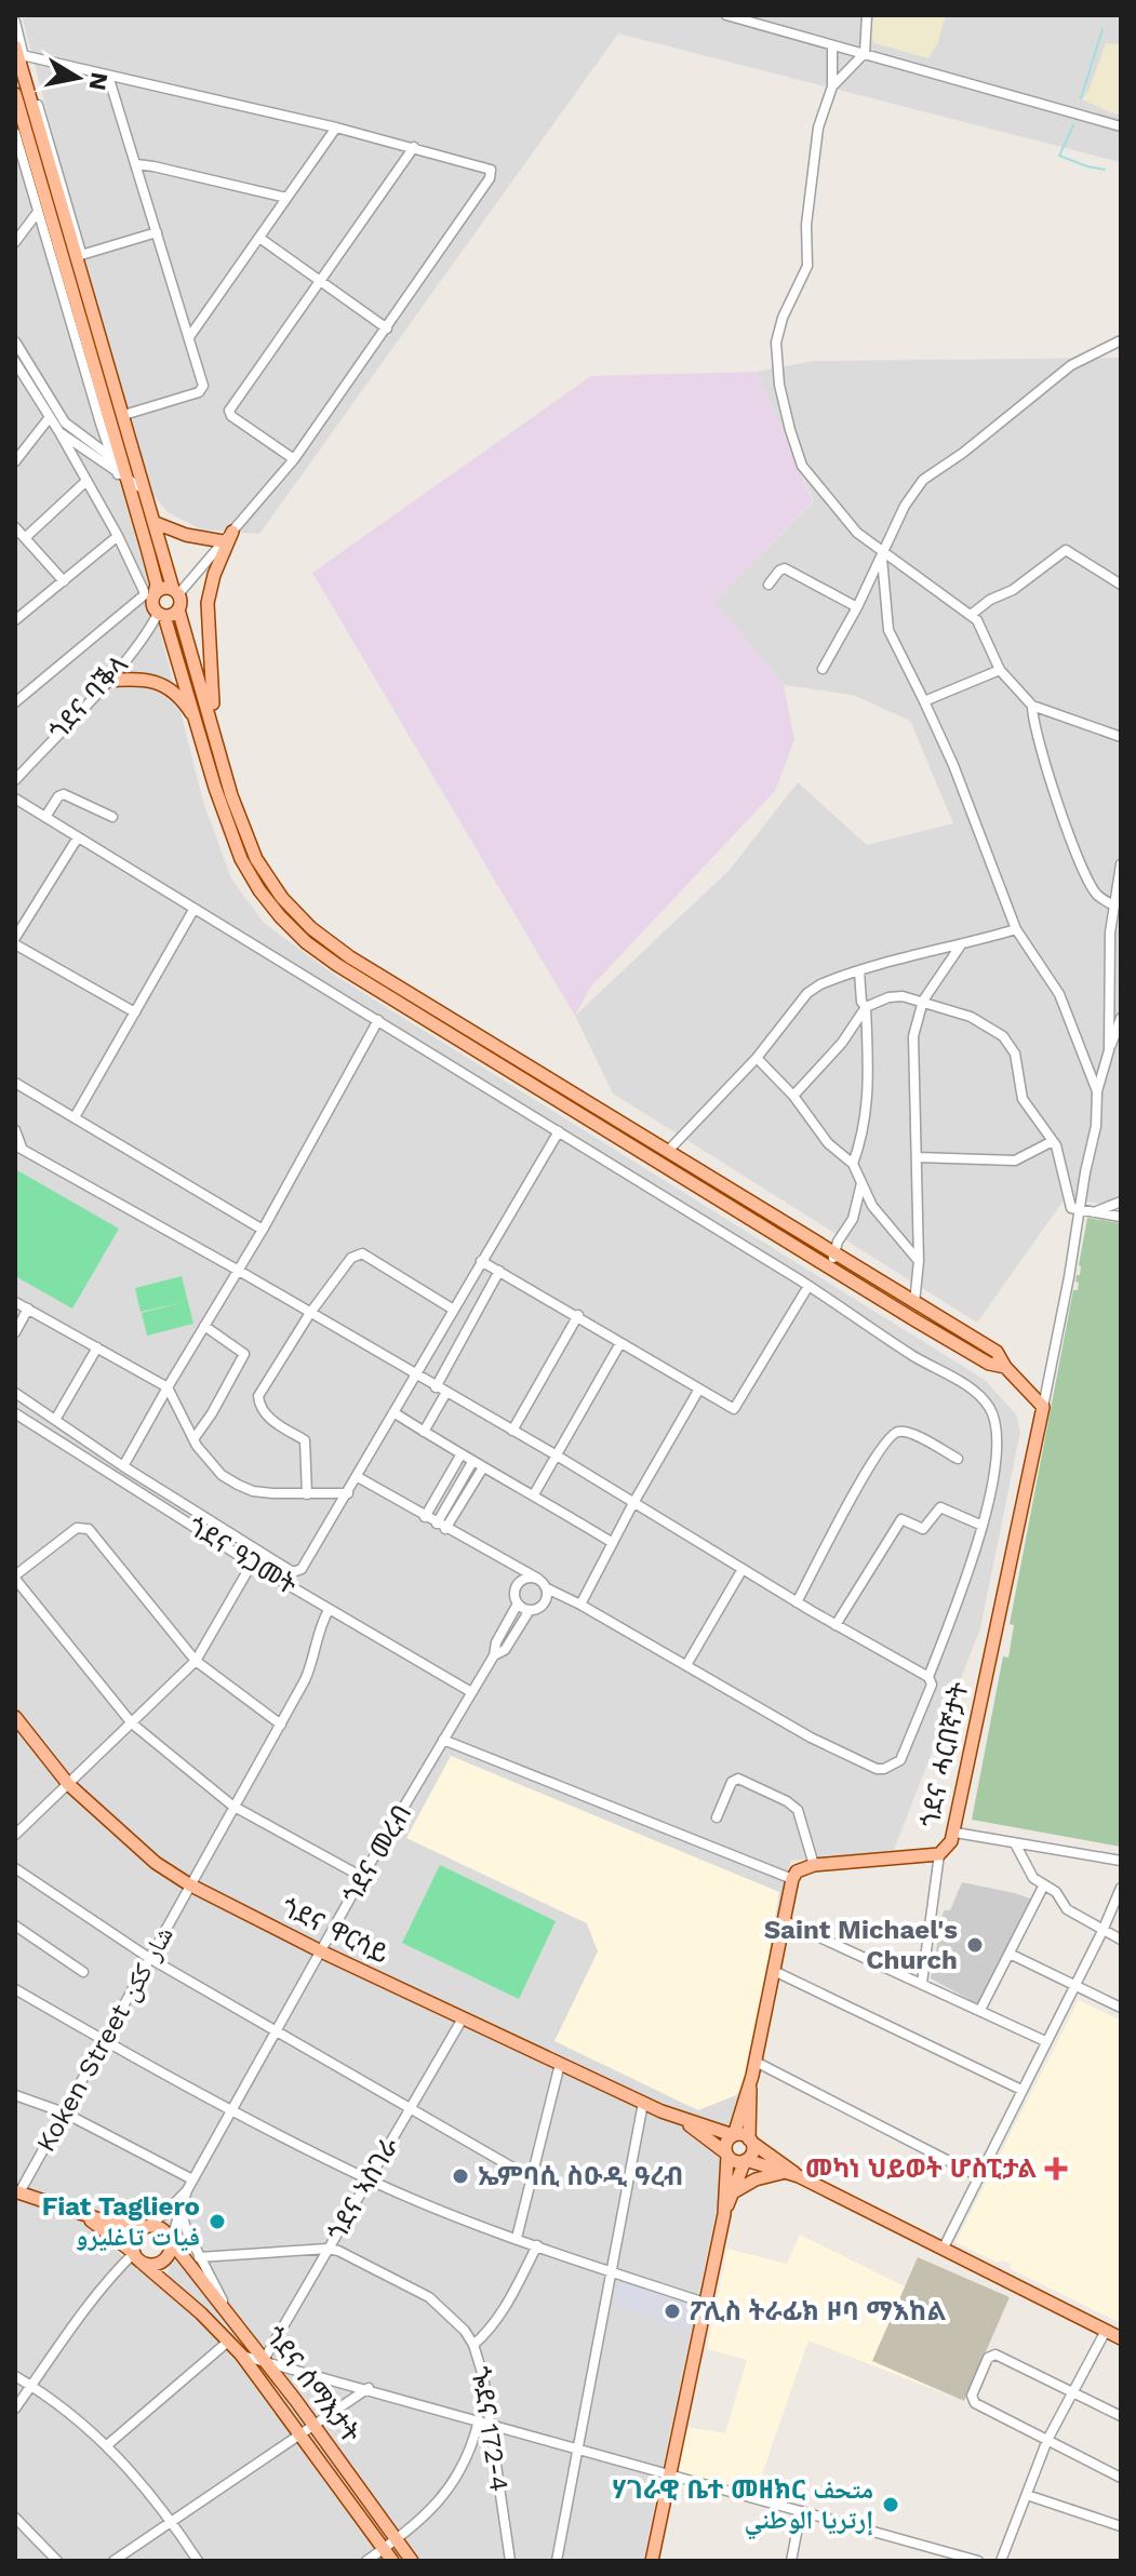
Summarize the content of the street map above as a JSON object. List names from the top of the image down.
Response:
{
  "streets": {
    "main road": ["ጎደና ሓርበኛታት", "ጎደና ዋርሳይ", "ጎደና ሰማእታት"],
    "street": [
      "ጎደና ባቕላ",
      "ጎደና ዓጋመት",
      "ጎደና መረብ",
      "Koken Street شار ككن",
      "ጎደና ኣስገራ",
      "ጐደና 172-4"
    ]
  },
  "crossings": [
    ["ጎደና ዓጋመት", "ጎደና መረብ"],
    ["ጎደና ዓጋመት", "Koken Street شار ككن"],
    ["ጎደና መረብ", "ጎደና ዋርሳይ"],
    ["ጎደና ዋርሳይ", "Koken Street شار ككن"],
    ["ጎደና ዋርሳይ", "ጎደና ኣስገራ"],
    ["ጎደና ኣስገራ", "ጎደና ሰማእታት"],
    ["ጎደና ኣስገራ", "ጐደና 172-4"]
  ],
  "places": {
    "other": [
      "Saint Michael's Church",
      "ኤምባሲ ስዑዲ ዓረብ",
      "Fiat Tagliero فيات تاغليرو",
      "ፖሊስ ትራፊክ ዞባ ማእከል",
      "ሃገራዊ ቤተ መዘክር متحف إرتريا الوطني"
    ],
    "health": ["መካነ ህይወት ሆስፒታል"]
  },
  "north": "right"
}
